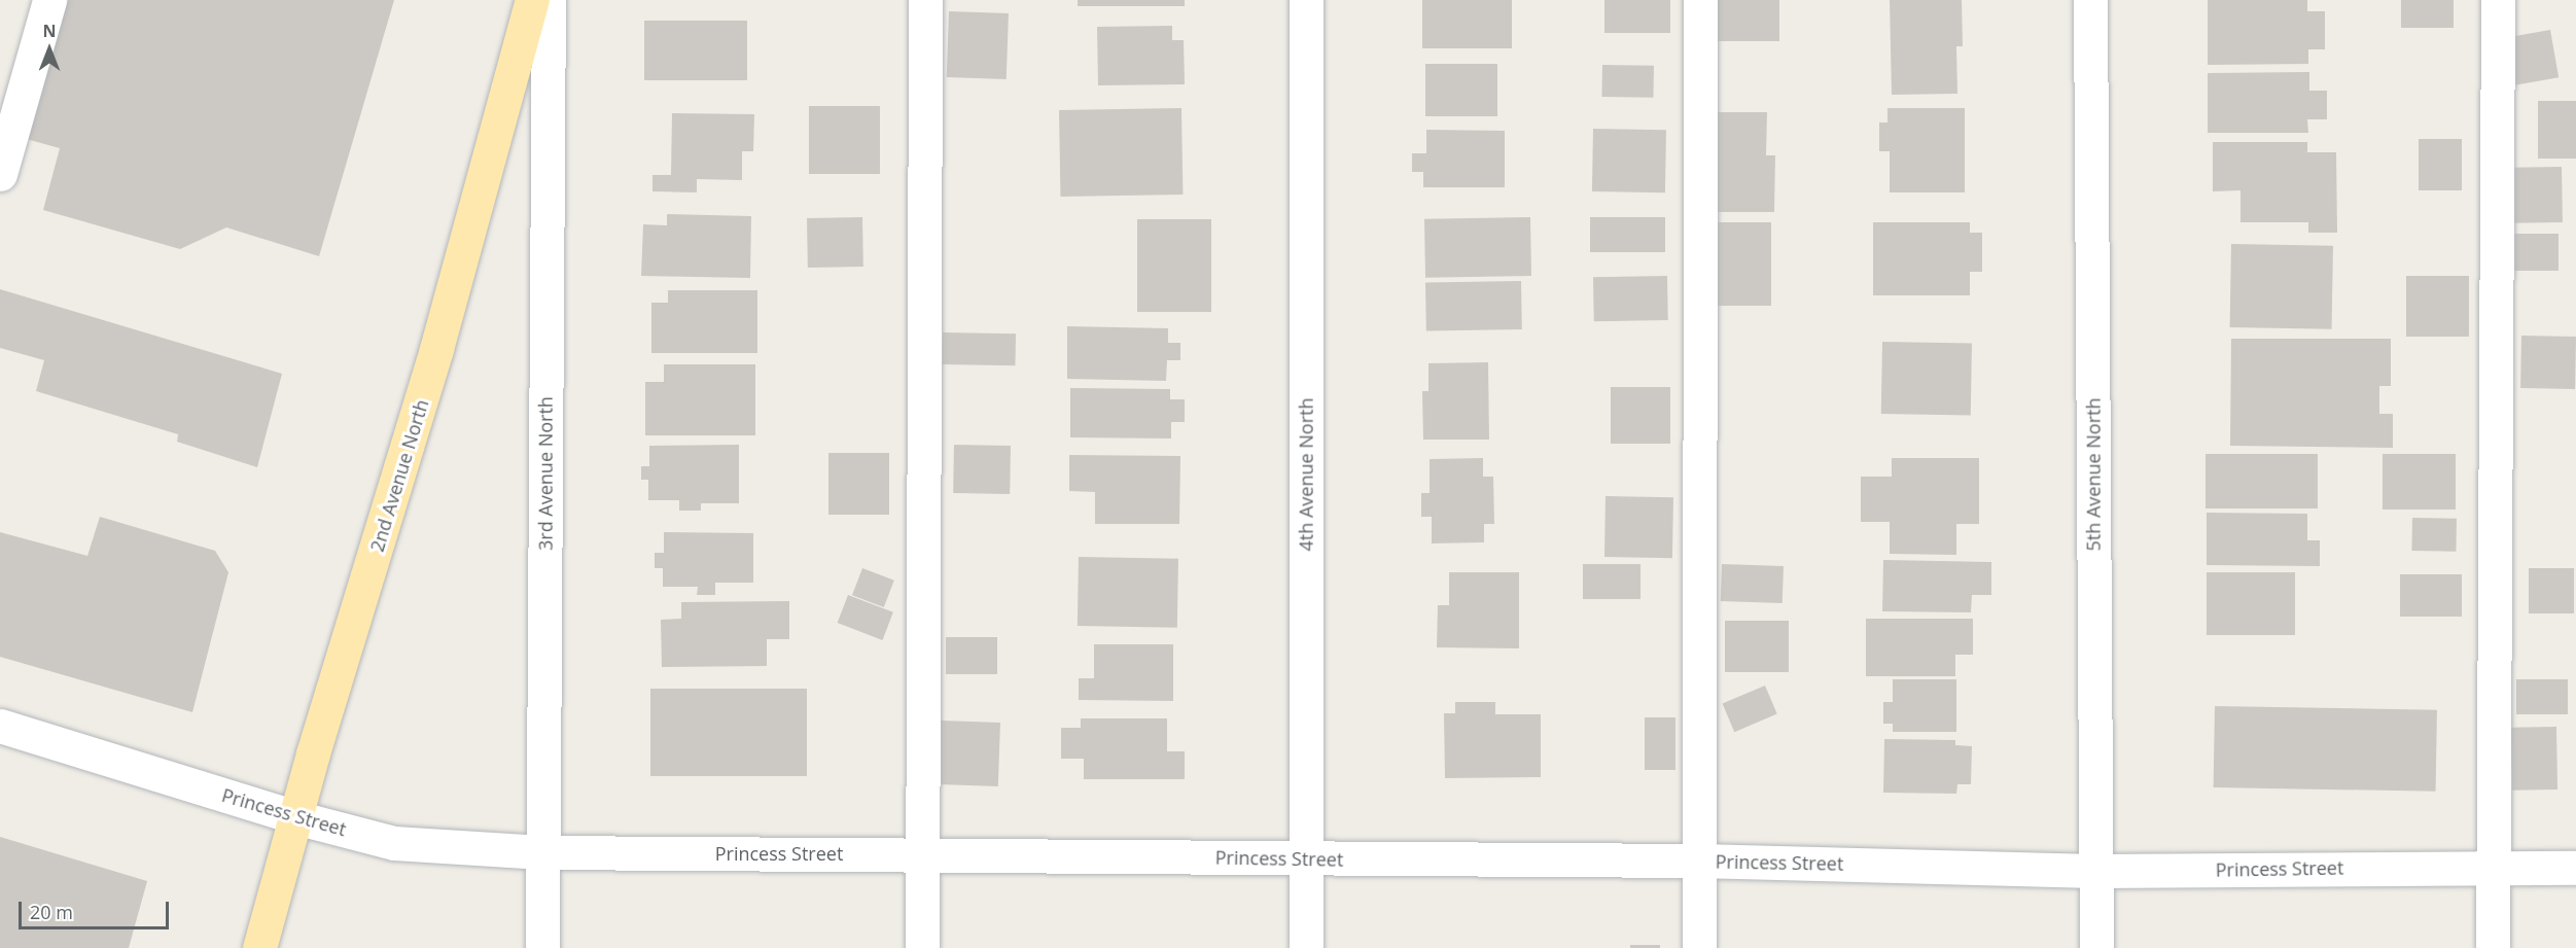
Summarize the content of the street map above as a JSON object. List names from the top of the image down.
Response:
{
  "streets": {
    "main road": ["2nd Avenue North"],
    "street": [
      "3rd Avenue North",
      "4th Avenue North",
      "5th Avenue North",
      "Princess Street"
    ]
  },
  "crossings": [
    ["3rd Avenue North", "Princess Street"],
    ["4th Avenue North", "Princess Street"],
    ["5th Avenue North", "Princess Street"],
    ["2nd Avenue North", "Princess Street"]
  ],
  "scale_bar": "20 m",
  "north": "top"
}
